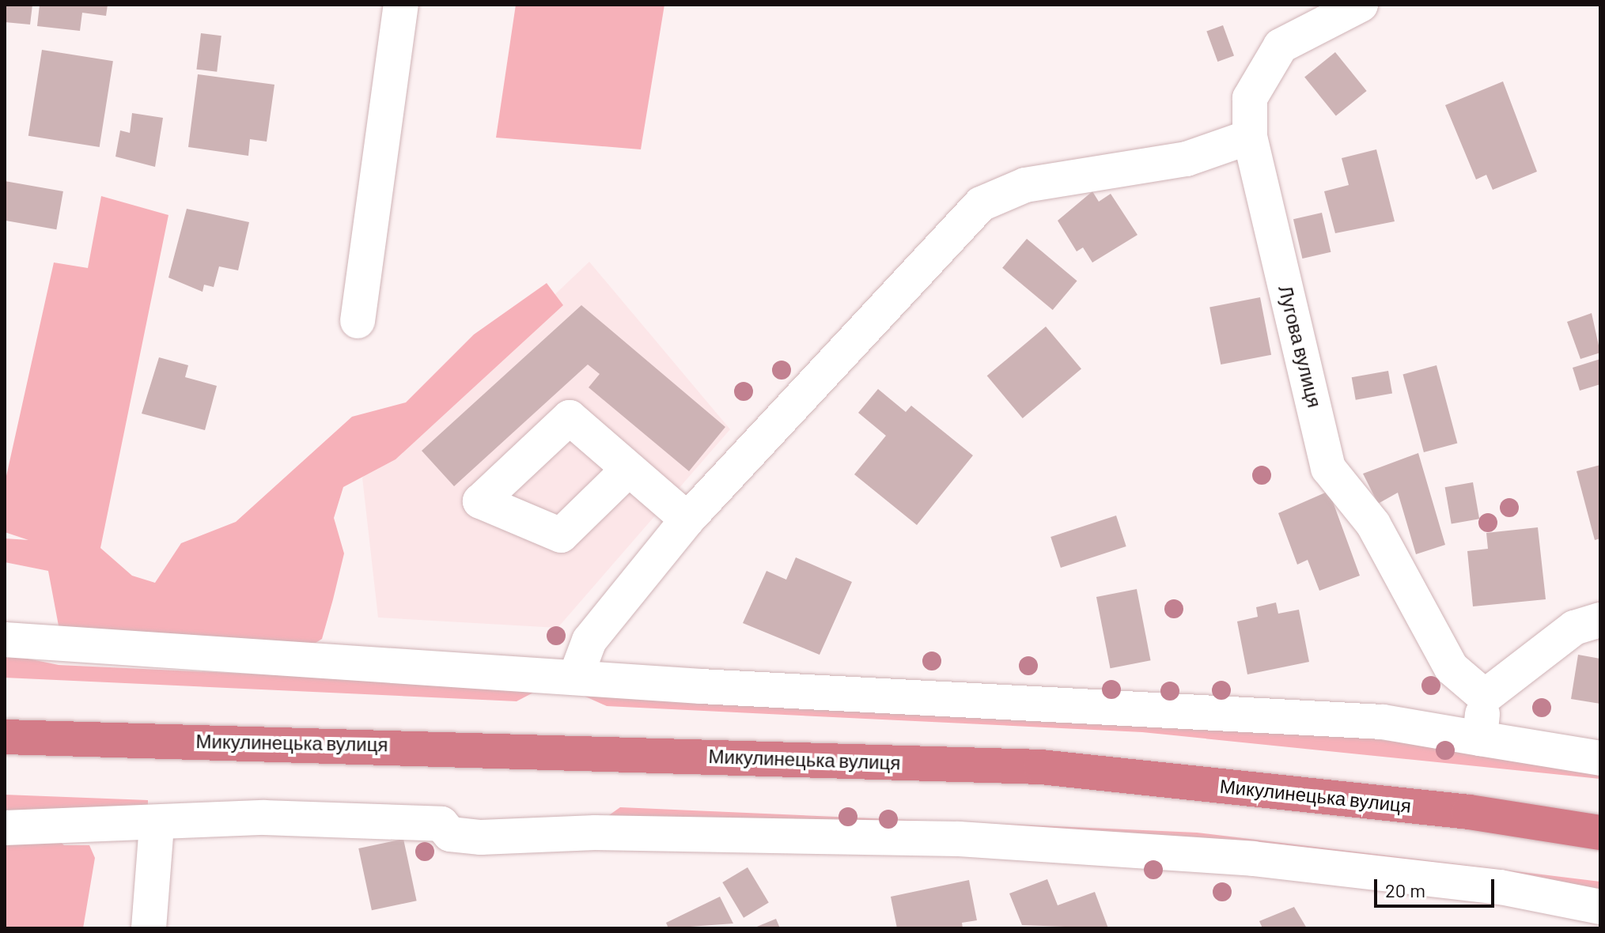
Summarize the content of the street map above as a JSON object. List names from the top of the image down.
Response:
{
  "streets": {
    "highway": ["Микулинецька вулиця"],
    "street": ["Лугова вулиця"]
  },
  "scale_bar": "20 m"
}
